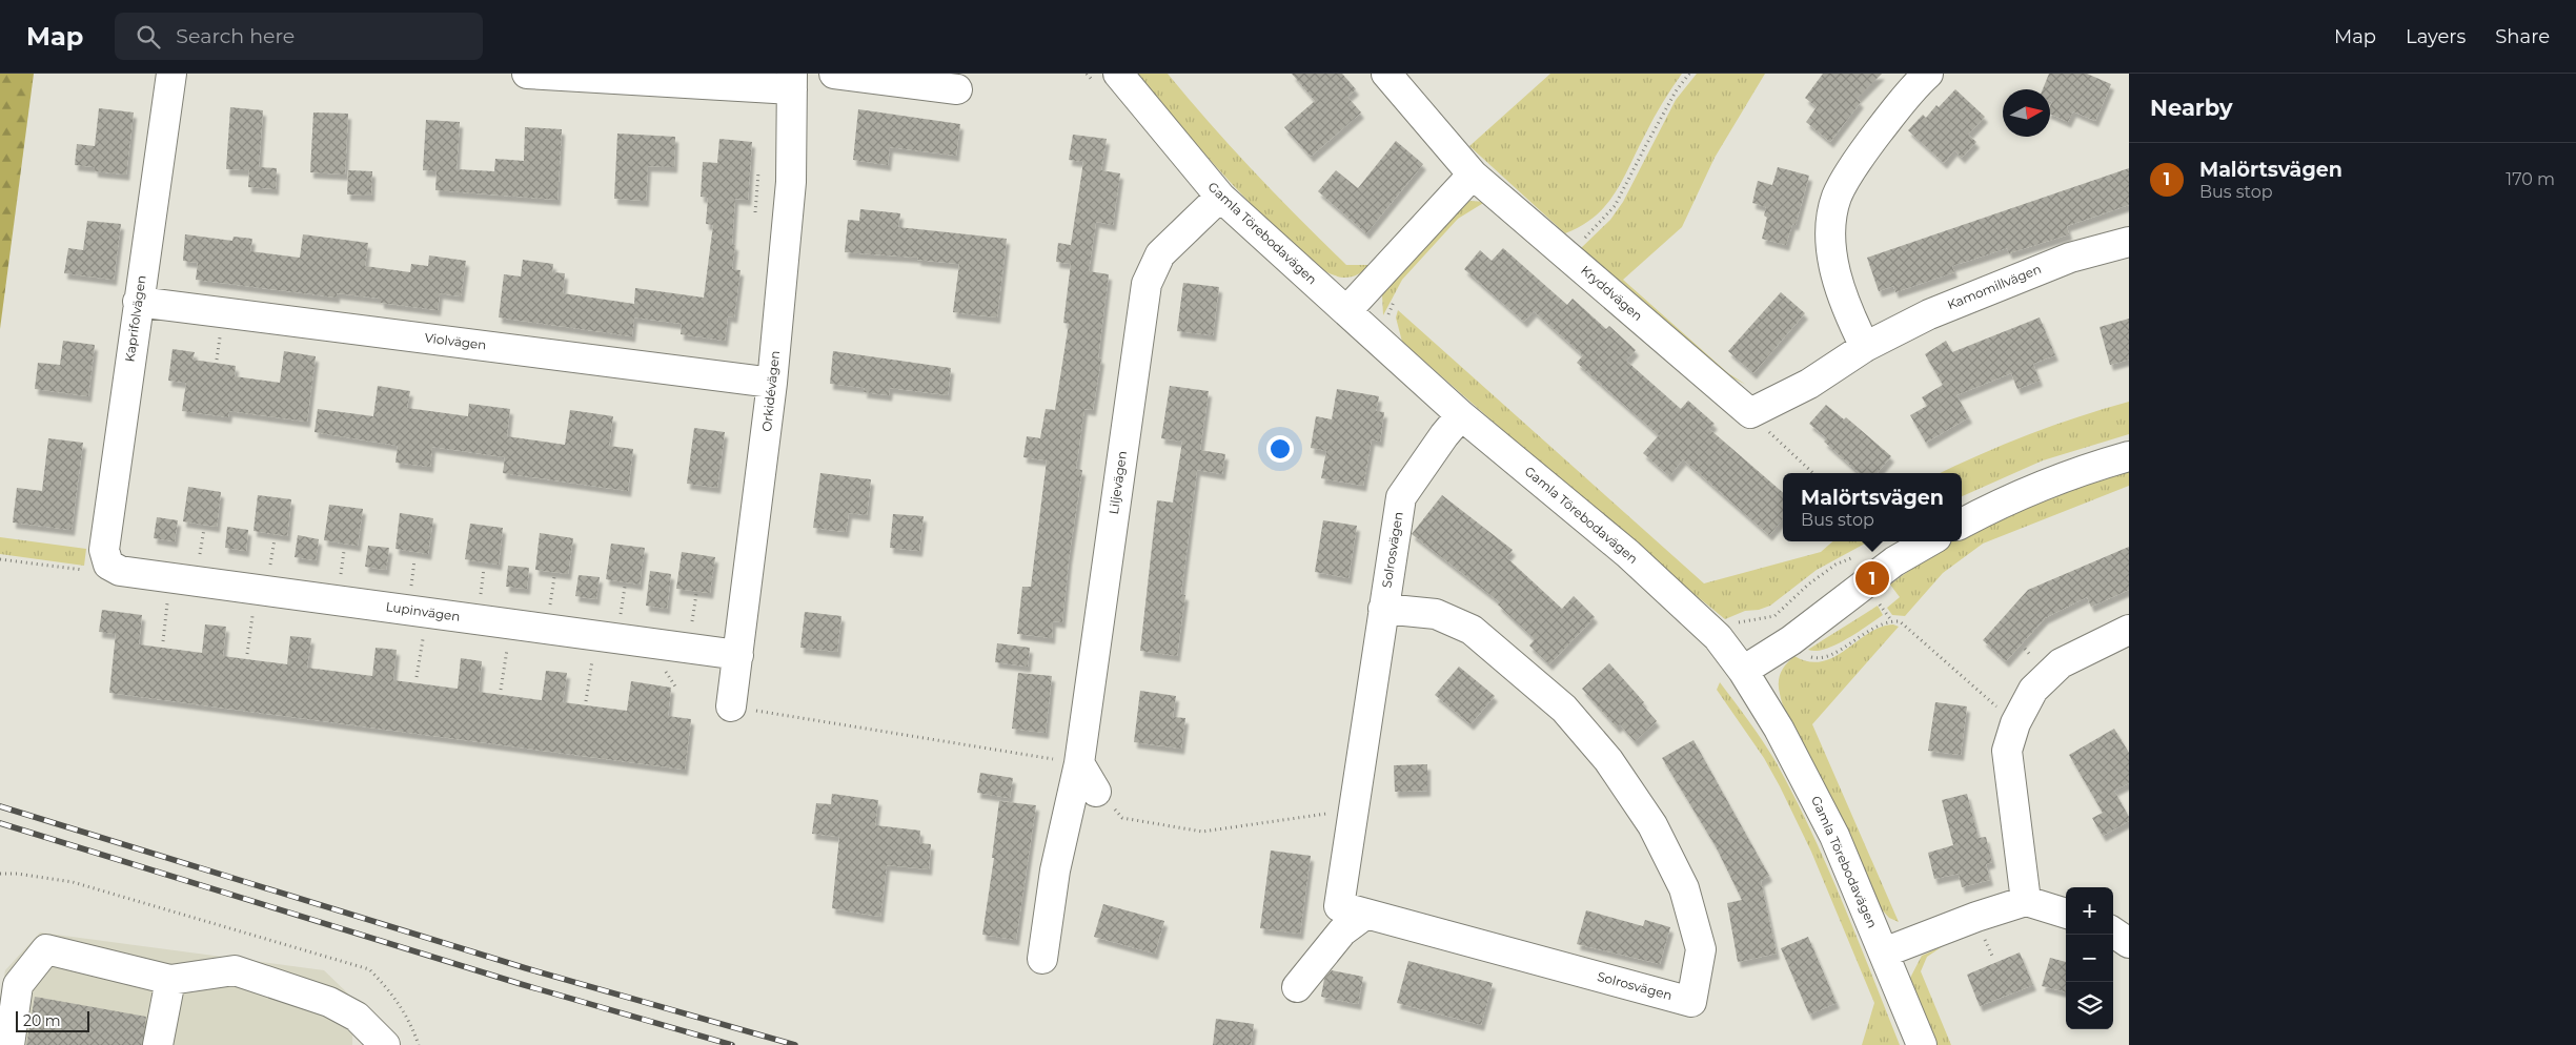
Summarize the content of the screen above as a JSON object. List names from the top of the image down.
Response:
{
  "streets": {
    "street": [
      "Gamla Törebodavägen",
      "Kamomillvägen",
      "Kryddvägen",
      "Kaprifolvägen",
      "Violvägen",
      "Orkidévägen",
      "Liljevägen",
      "Solrosvägen",
      "Lupinvägen"
    ]
  },
  "crossings": [
    ["Gamla Törebodavägen", "Liljevägen"],
    ["Gamla Törebodavägen", "Solrosvägen"],
    ["Kamomillvägen", "Kryddvägen"],
    ["Kaprifolvägen", "Violvägen"],
    ["Kaprifolvägen", "Lupinvägen"],
    ["Violvägen", "Orkidévägen"],
    ["Orkidévägen", "Lupinvägen"]
  ],
  "scale_bar": "20 m",
  "north": "right",
  "page": {
    "header": "Map",
    "search": "Search here",
    "nav": ["Map", "Layers", "Share"],
    "heading": "Nearby",
    "list": [
      {
        "mark": "1",
        "name": "Malörtsvägen",
        "note": "Bus stop",
        "value": "170 m"
      }
    ],
    "popup": ["Malörtsvägen", "Bus stop"],
    "pins": "1",
    "map_buttons": ["+", "−"],
    "scale": "20 m"
  }
}
